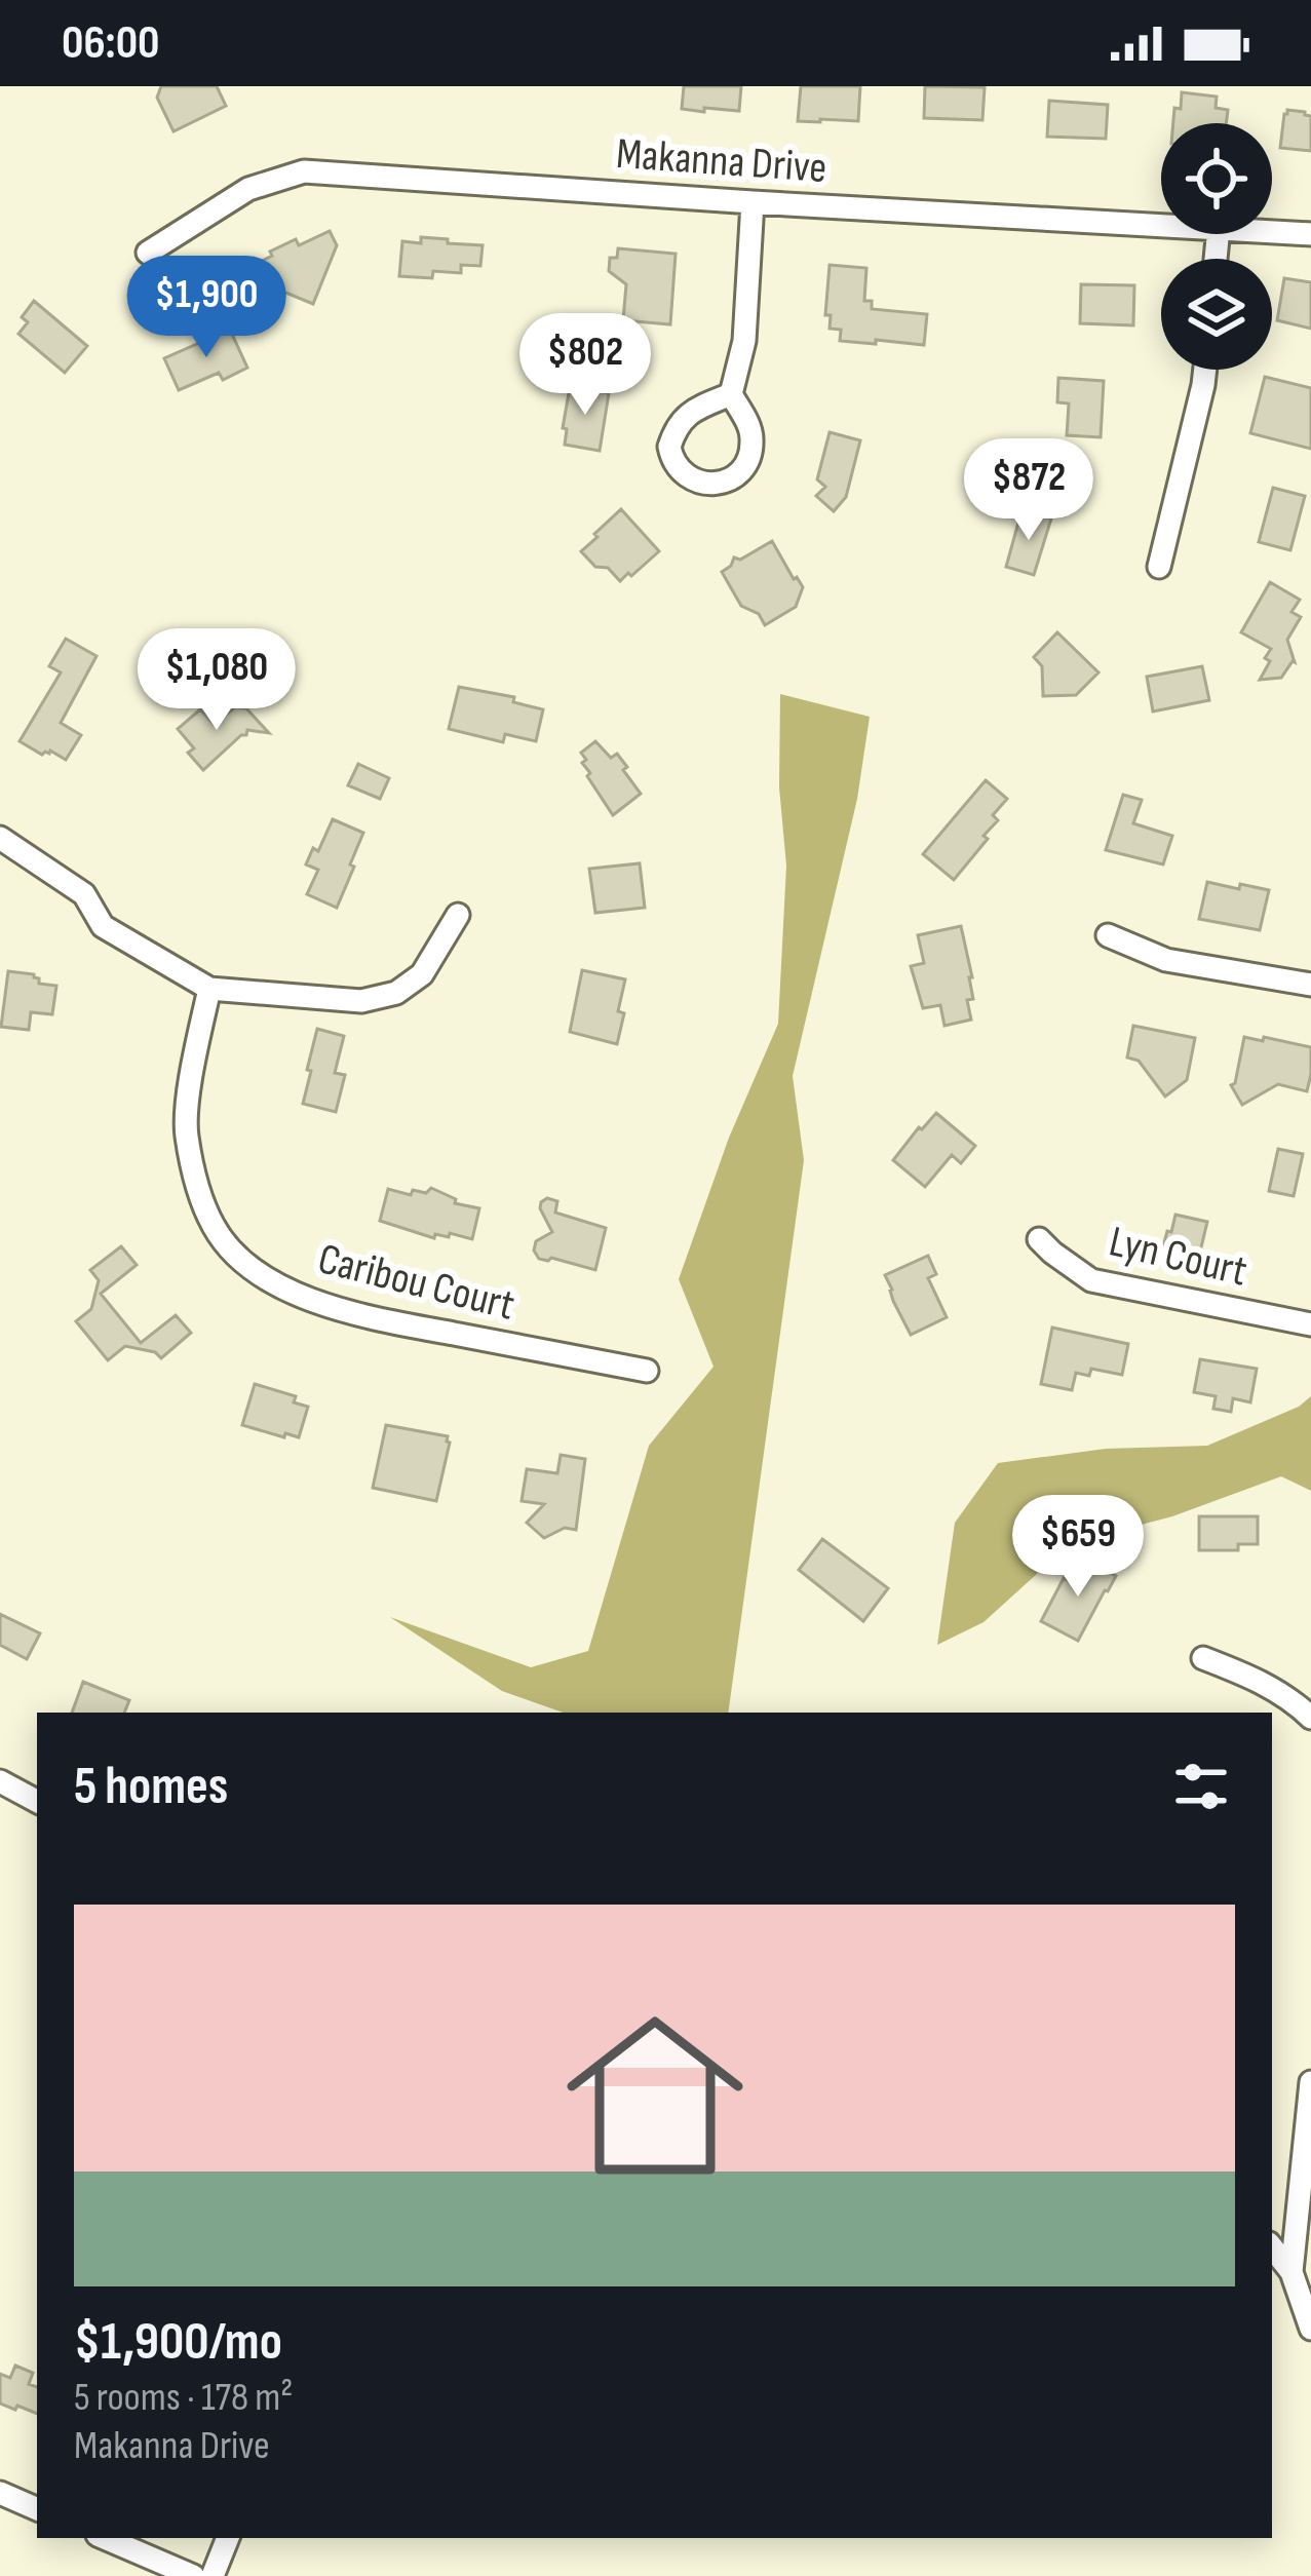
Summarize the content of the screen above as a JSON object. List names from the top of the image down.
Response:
{
  "streets": {
    "street": ["Makanna Drive", "Lyn Court", "Caribou Court"]
  },
  "page": {
    "status": "06:00",
    "price": [
      "$1,900",
      "$802",
      "$872",
      "$1,080",
      "$659"
    ],
    "heading": "5 homes",
    "list": [
      {
        "name": "$1,900/mo",
        "note": "5 rooms · 178 m² · Makanna Drive"
      }
    ]
  }
}
